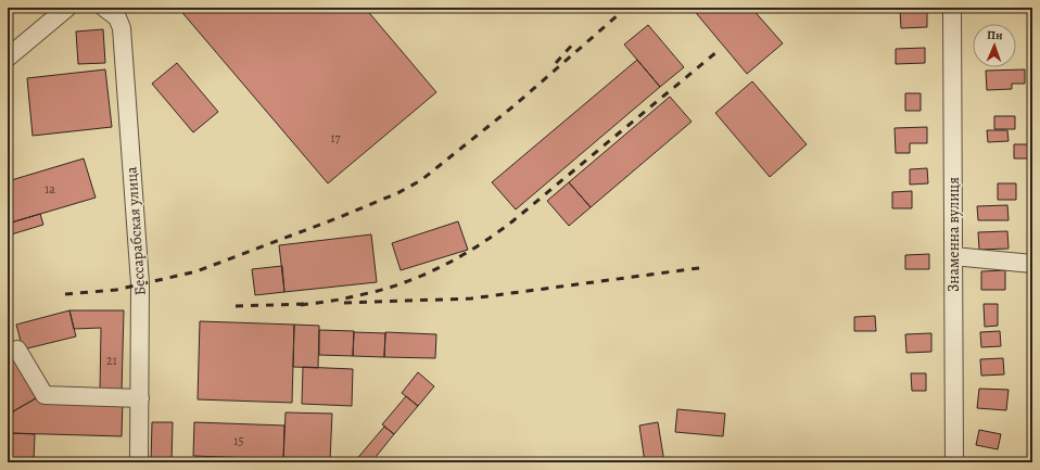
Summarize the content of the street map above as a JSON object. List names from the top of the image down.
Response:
{
  "streets": {
    "street": ["Бессарабская улица", "Знаменна вулиця"]
  },
  "house_numbers": [
    "17",
    "1а",
    "21",
    "15"
  ],
  "north": "top"
}
